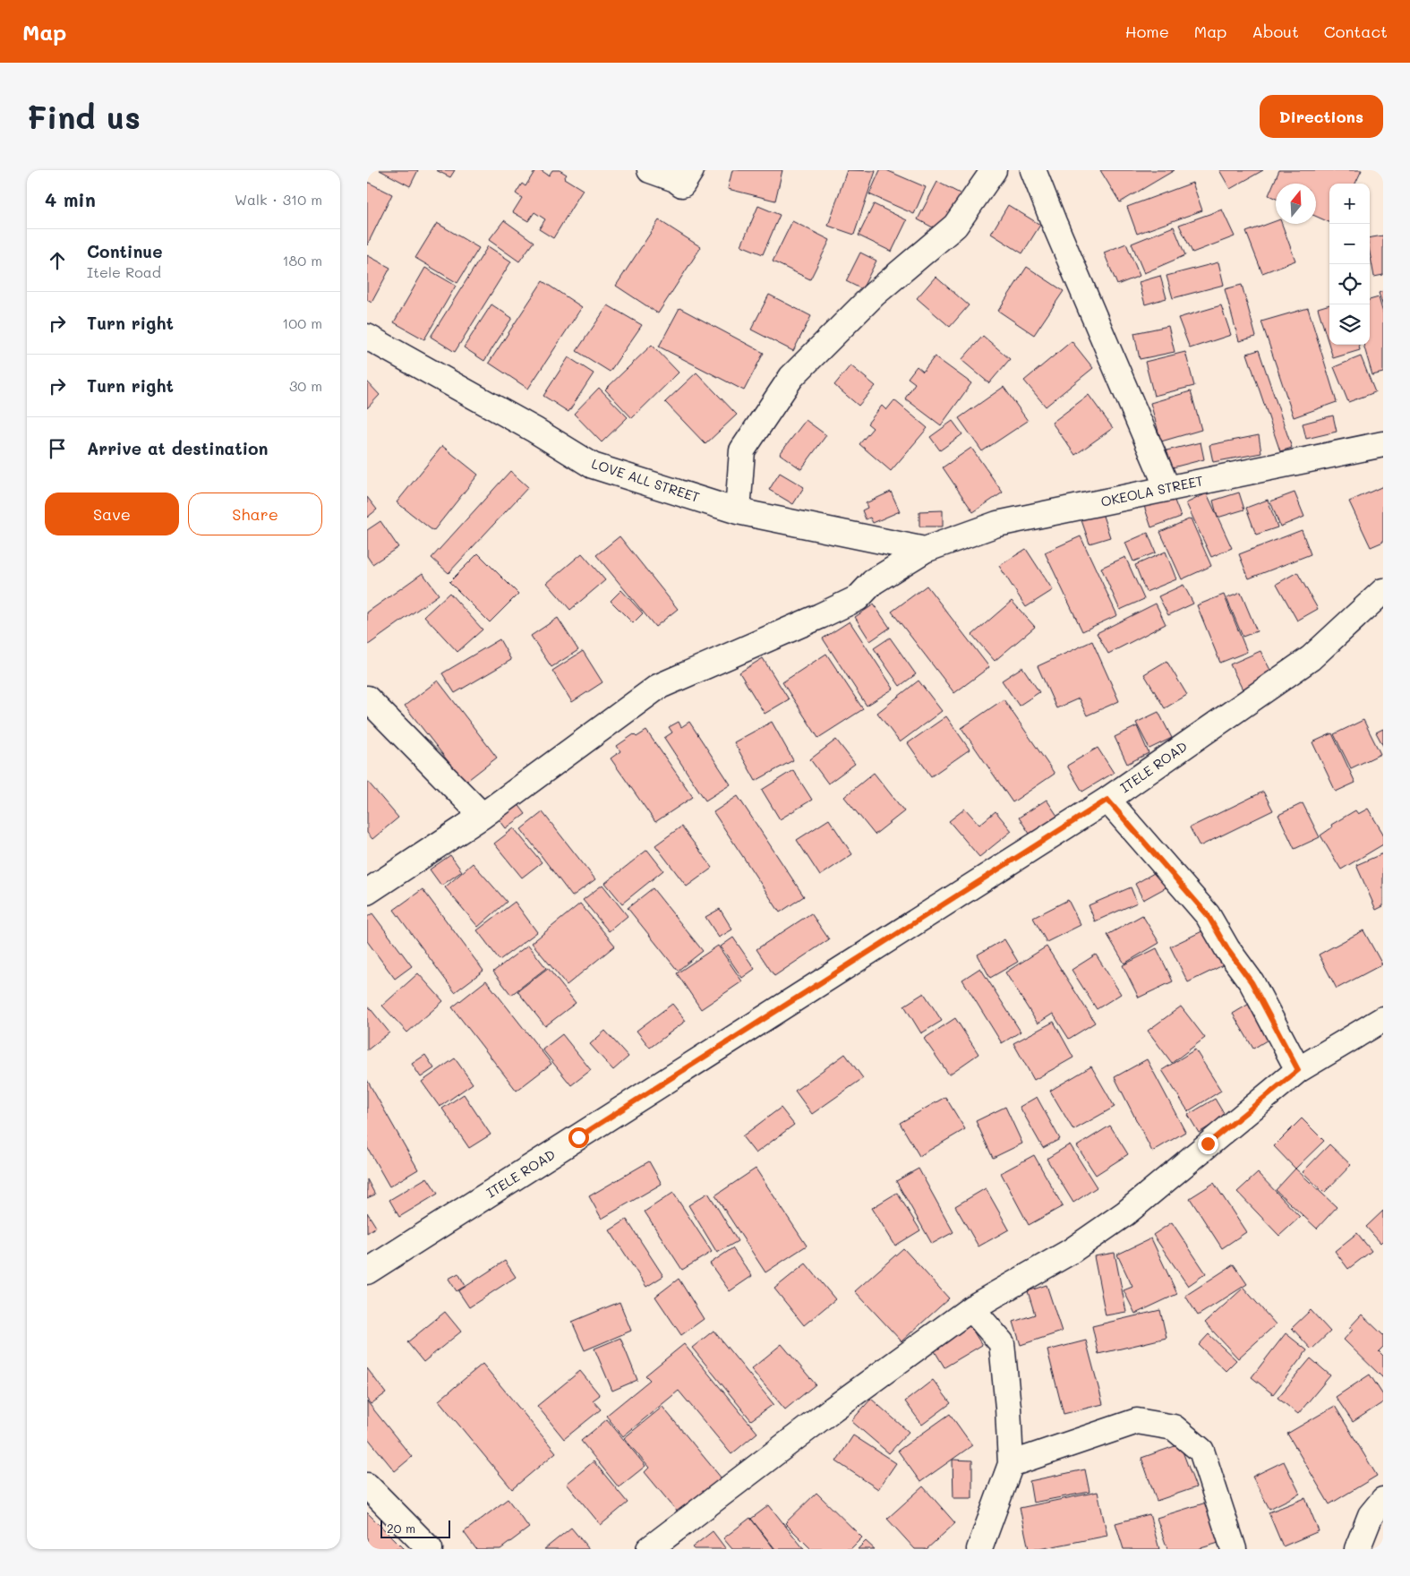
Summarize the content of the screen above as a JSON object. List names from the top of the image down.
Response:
{
  "streets": {
    "street": ["LOVE ALL STREET", "OKEOLA STREET", "ITELE ROAD"]
  },
  "crossings": [
    ["LOVE ALL STREET", "OKEOLA STREET"]
  ],
  "scale_bar": "20 m",
  "north": "top",
  "page": {
    "header": "Map",
    "nav": [
      "Home",
      "Map",
      "About",
      "Contact"
    ],
    "buttons": [
      "Directions",
      ["Save", "Share"]
    ],
    "title": "Find us",
    "heading": ["4 min", "Walk · 310 m"],
    "map_buttons": ["+", "−"],
    "list": [
      ["Continue", "Itele Road", "180 m"],
      ["Turn right", "100 m"],
      ["Turn right", "30 m"],
      "Arrive at destination"
    ],
    "scale": "20 m"
  }
}
